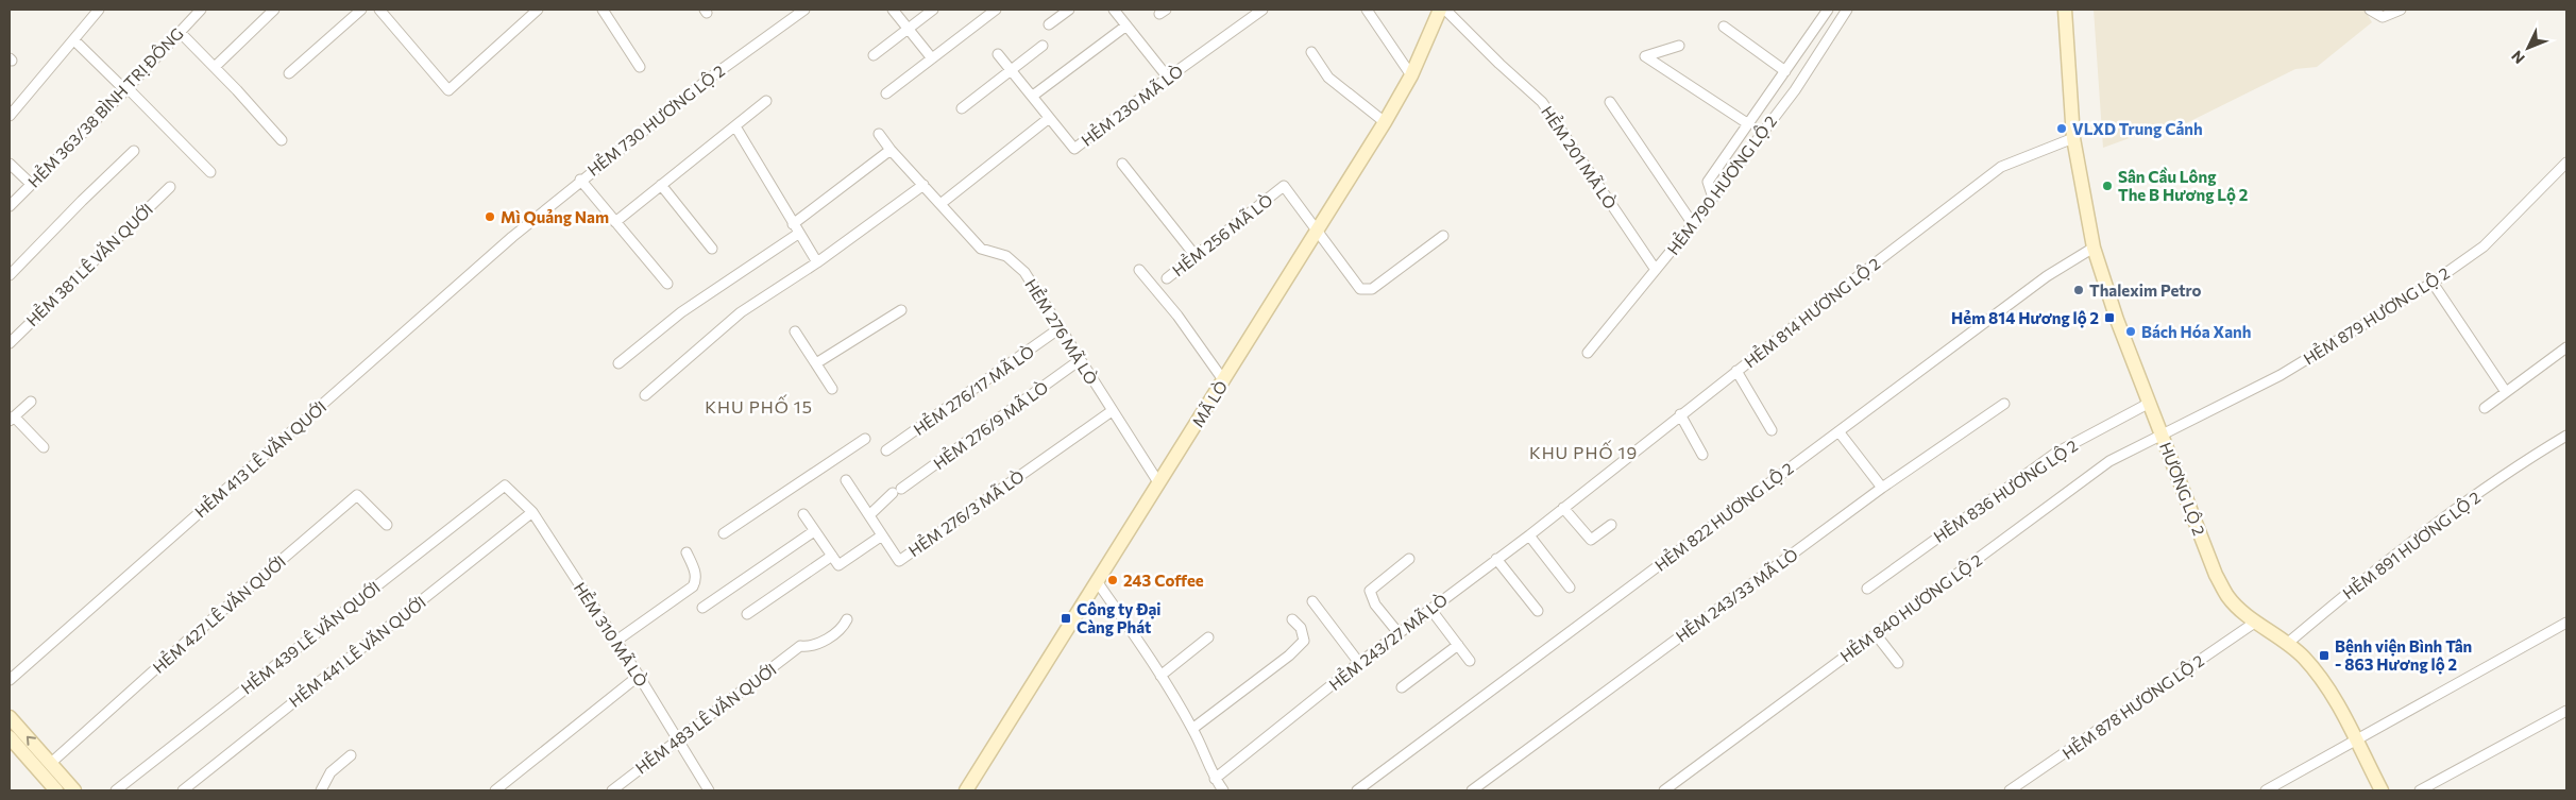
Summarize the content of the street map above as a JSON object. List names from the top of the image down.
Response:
{
  "streets": {
    "main road": ["MÃ LÒ", "HƯƠNG LỘ 2"],
    "street": [
      "HẺM 230 MÃ LÒ",
      "HẺM 363/38 BÌNH TRỊ ĐÔNG",
      "HẺM 730 HƯƠNG LỘ 2",
      "HẺM 201 MÃ LÒ",
      "HẺM 790 HƯƠNG LỘ 2",
      "HẺM 256 MÃ LÒ",
      "HẺM 381 LÊ VĂN QUỚI",
      "HẺM 814 HƯƠNG LỘ 2",
      "HẺM 879 HƯƠNG LỘ 2",
      "HẺM 276 MÃ LÒ",
      "HẺM 276/17 MÃ LÒ",
      "HẺM 276/9 MÃ LÒ",
      "HẺM 413 LÊ VĂN QUỚI",
      "HẺM 836 HƯƠNG LỘ 2",
      "HẺM 276/3 MÃ LÒ",
      "HẺM 822 HƯƠNG LỘ 2",
      "HẺM 891 HƯƠNG LỘ 2",
      "HẺM 243/33 MÃ LÒ",
      "HẺM 840 HƯƠNG LỘ 2",
      "HẺM 427 LÊ VĂN QUỚI",
      "HẺM 310 MÃ LÒ",
      "HẺM 439 LÊ VĂN QUỚI",
      "HẺM 243/27 MÃ LÒ",
      "HẺM 441 LÊ VĂN QUỚI",
      "HẺM 878 HƯƠNG LỘ 2",
      "HẺM 483 LÊ VĂN QUỚI"
    ]
  },
  "crossings": [
    ["HẺM 730 HƯƠNG LỘ 2", "HẺM 413 LÊ VĂN QUỚI"],
    ["HẺM 201 MÃ LÒ", "HẺM 790 HƯƠNG LỘ 2"],
    ["HẺM 256 MÃ LÒ", "MÃ LÒ"],
    ["HẺM 814 HƯƠNG LỘ 2", "HƯƠNG LỘ 2"],
    ["HẺM 814 HƯƠNG LỘ 2", "HẺM 243/27 MÃ LÒ"],
    ["HẺM 879 HƯƠNG LỘ 2", "HƯƠNG LỘ 2"],
    ["HẺM 879 HƯƠNG LỘ 2", "HẺM 840 HƯƠNG LỘ 2"],
    ["HẺM 276 MÃ LÒ", "HẺM 276/17 MÃ LÒ"],
    ["HẺM 276 MÃ LÒ", "MÃ LÒ"],
    ["HẺM 276 MÃ LÒ", "HẺM 276/9 MÃ LÒ"],
    ["HẺM 276 MÃ LÒ", "HẺM 276/3 MÃ LÒ"],
    ["HẺM 276/9 MÃ LÒ", "HẺM 276/3 MÃ LÒ"],
    ["HƯƠNG LỘ 2", "HẺM 836 HƯƠNG LỘ 2"],
    ["HƯƠNG LỘ 2", "HẺM 822 HƯƠNG LỘ 2"],
    ["HƯƠNG LỘ 2", "HẺM 891 HƯƠNG LỘ 2"],
    ["HƯƠNG LỘ 2", "HẺM 840 HƯƠNG LỘ 2"],
    ["HƯƠNG LỘ 2", "HẺM 878 HƯƠNG LỘ 2"],
    ["HẺM 310 MÃ LÒ", "HẺM 439 LÊ VĂN QUỚI"],
    ["HẺM 310 MÃ LÒ", "HẺM 441 LÊ VĂN QUỚI"],
    ["HẺM 310 MÃ LÒ", "HẺM 483 LÊ VĂN QUỚI"]
  ],
  "districts": ["KHU PHỐ 15", "KHU PHỐ 19"],
  "places": {
    "other": [
      "VLXD Trung Cảnh",
      "Sân Cầu Lông The B Hương Lộ 2",
      "Mì Quảng Nam",
      "Thalexim Petro",
      "Bách Hóa Xanh",
      "243 Coffee"
    ],
    "transit": ["Hẻm 814 Hương lộ 2", "Công ty Đại Càng Phát", "Bệnh viện Bình Tân - 863 Hương lộ 2"]
  },
  "north": "bottom left"
}
